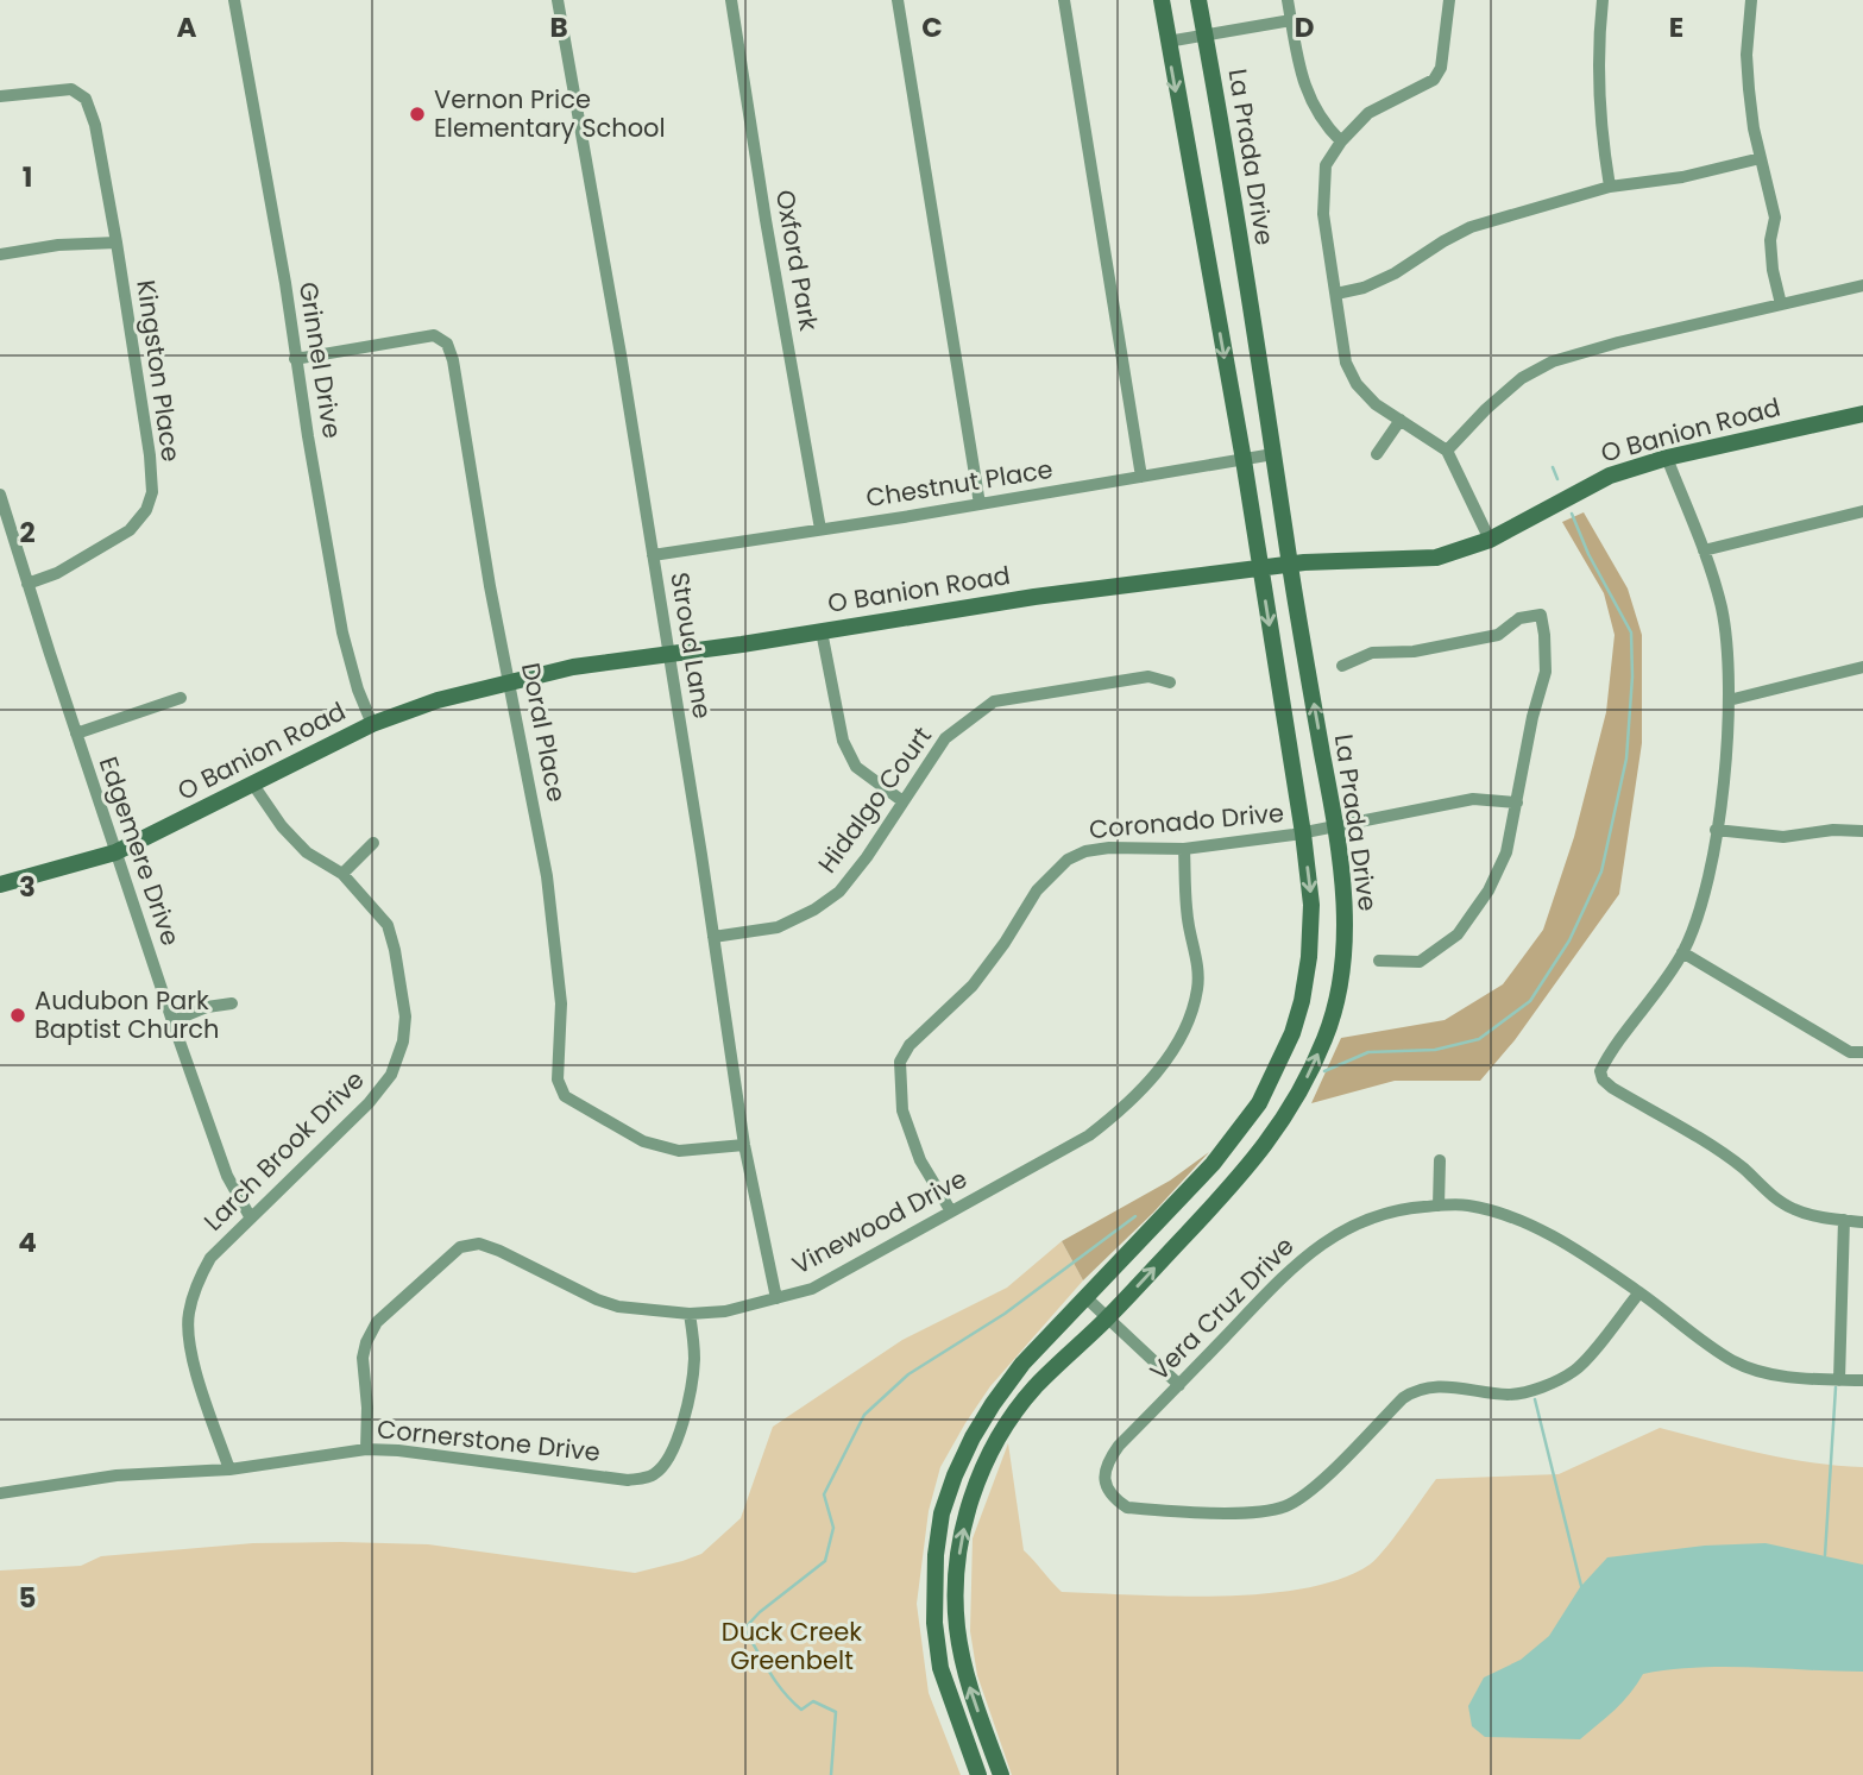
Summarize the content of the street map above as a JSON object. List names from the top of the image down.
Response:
{
  "streets": {
    "main road": ["La Prada Drive", "O Banion Road"],
    "street": [
      "Oxford Park",
      "Grinnel Drive",
      "Kingston Place",
      "Chestnut Place",
      "Stroud Lane",
      "Doral Place",
      "Hidalgo Court",
      "Coronado Drive",
      "Edgemere Drive",
      "Larch Brook Drive",
      "Vinewood Drive",
      "Vera Cruz Drive",
      "Cornerstone Drive"
    ]
  },
  "crossings": [
    ["La Prada Drive", "O Banion Road"],
    ["La Prada Drive", "Chestnut Place"],
    ["La Prada Drive", "Coronado Drive"],
    ["Oxford Park", "Chestnut Place"],
    ["Grinnel Drive", "O Banion Road"],
    ["Grinnel Drive", "Doral Place"],
    ["Kingston Place", "Edgemere Drive"],
    ["O Banion Road", "Stroud Lane"],
    ["O Banion Road", "Doral Place"],
    ["O Banion Road", "Edgemere Drive"],
    ["O Banion Road", "Larch Brook Drive"],
    ["Chestnut Place", "Stroud Lane"],
    ["Stroud Lane", "Doral Place"],
    ["Stroud Lane", "Hidalgo Court"],
    ["Stroud Lane", "Vinewood Drive"],
    ["Coronado Drive", "Vinewood Drive"],
    ["Edgemere Drive", "Larch Brook Drive"],
    ["Larch Brook Drive", "Cornerstone Drive"],
    ["Vinewood Drive", "Cornerstone Drive"]
  ],
  "parks": ["Duck Creek Greenbelt"],
  "places": ["Vernon Price Elementary School", "Audubon Park Baptist Church"],
  "grid": {
    "columns": [
      "A",
      "B",
      "C",
      "D",
      "E"
    ],
    "rows": [
      "1",
      "2",
      "3",
      "4",
      "5"
    ]
  }
}
